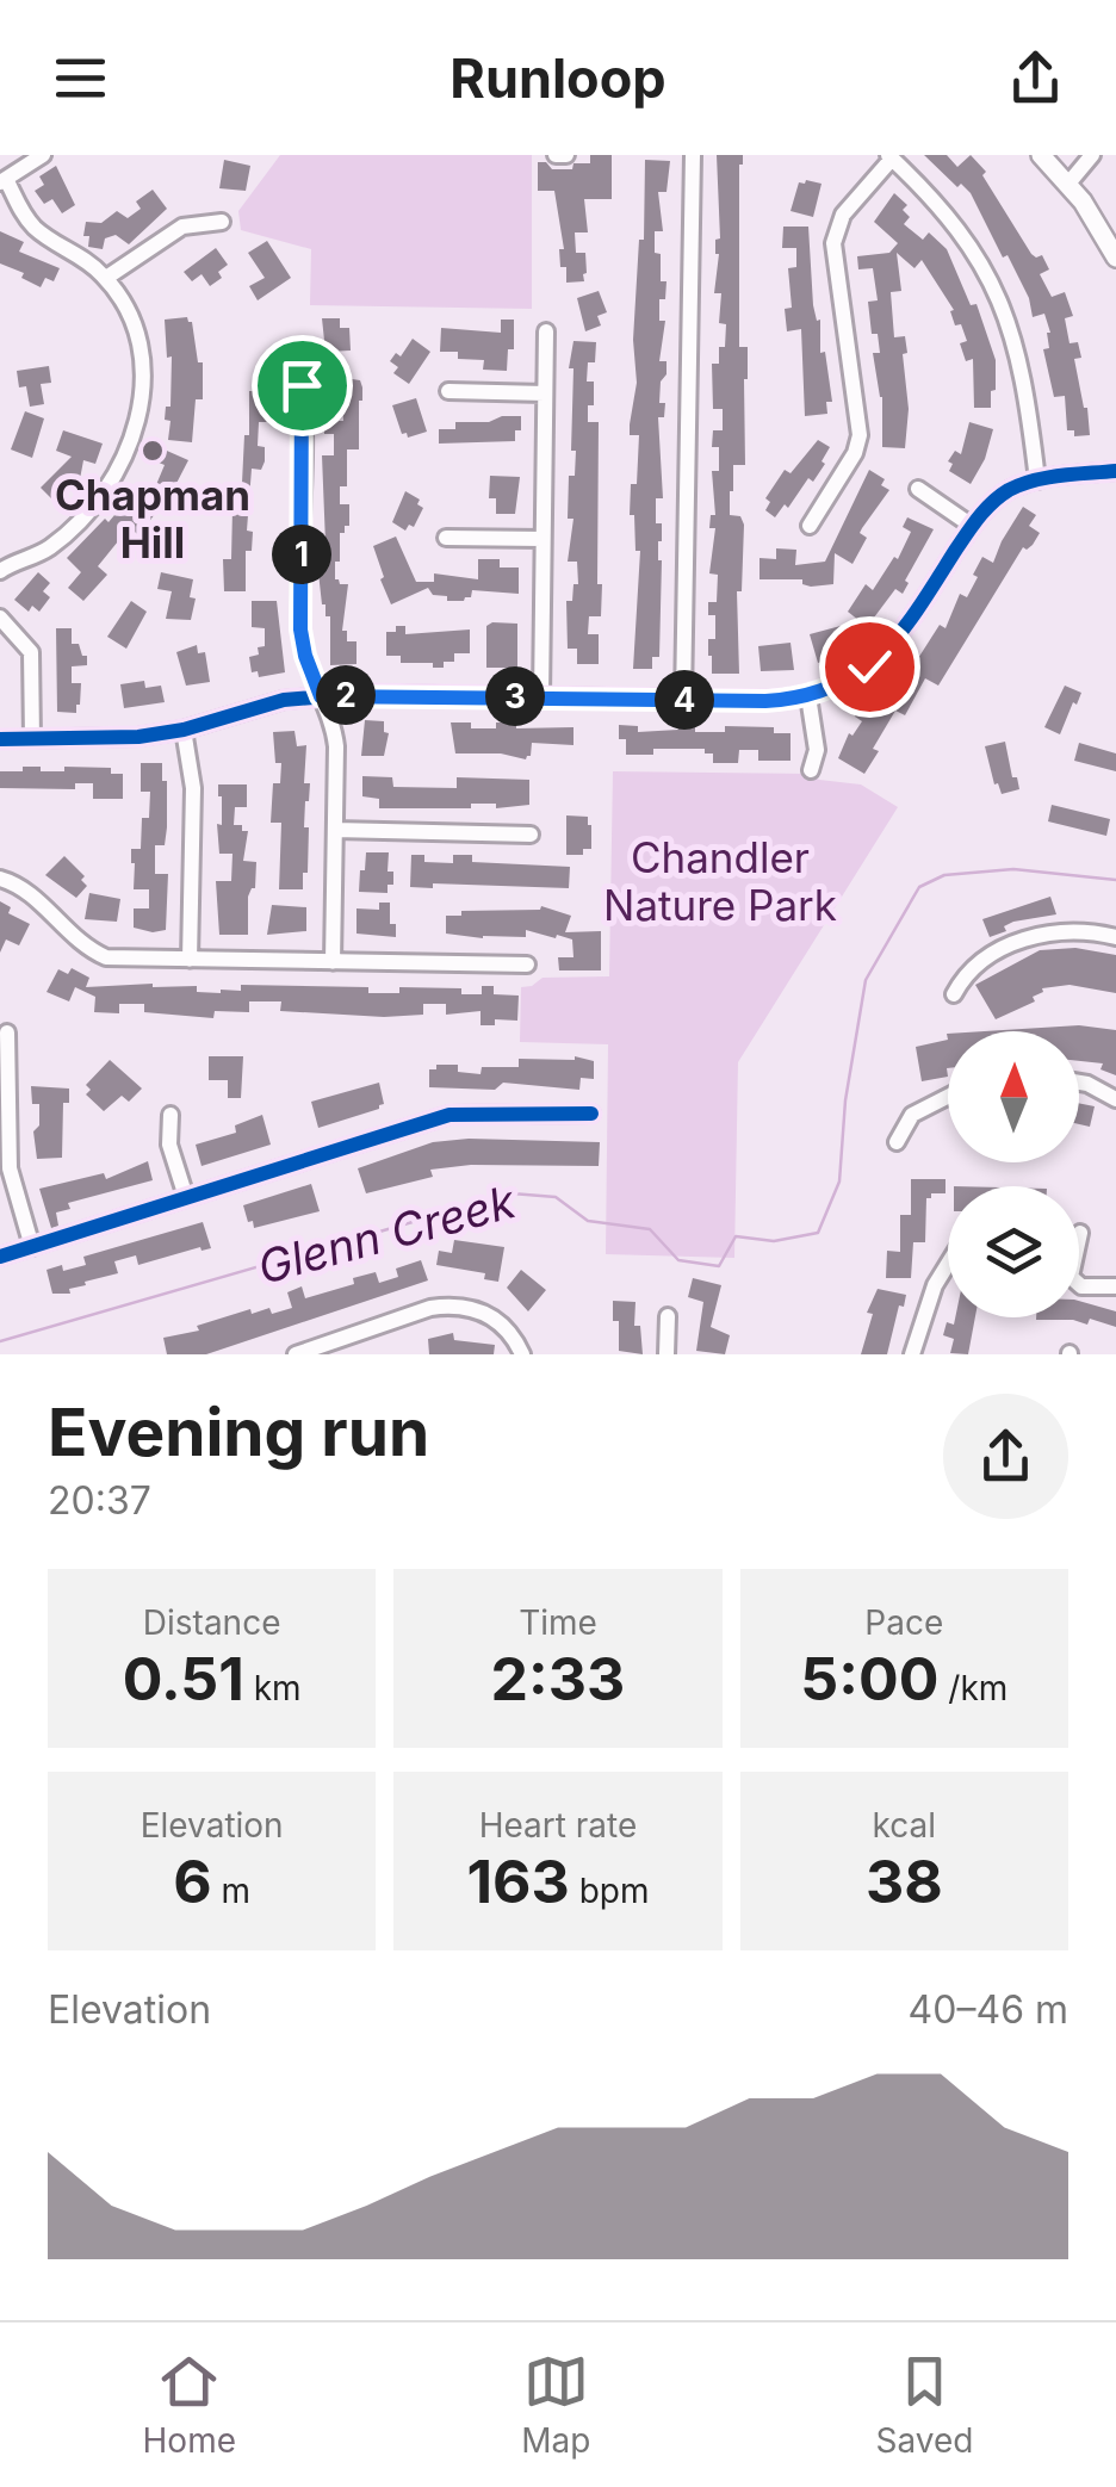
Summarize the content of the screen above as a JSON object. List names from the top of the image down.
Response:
{
  "water": ["Glenn Creek"],
  "parks": ["Chandler Nature Park"],
  "places": ["Chapman Hill"],
  "north": "top",
  "page": {
    "header": "Runloop",
    "pins": [
      "1",
      "2",
      "3",
      "4"
    ],
    "heading": ["Evening run", "20:37"],
    "stats": [
      ["Distance", "0.51 km"],
      ["Time", "2:33"],
      ["Pace", "5:00 /km"],
      ["Elevation", "6 m"],
      ["Heart rate", "163 bpm"],
      ["kcal", "38"]
    ],
    "chart": ["Elevation", "40–46 m"],
    "tabs": ["Home", "Map", "Saved"]
  }
}
